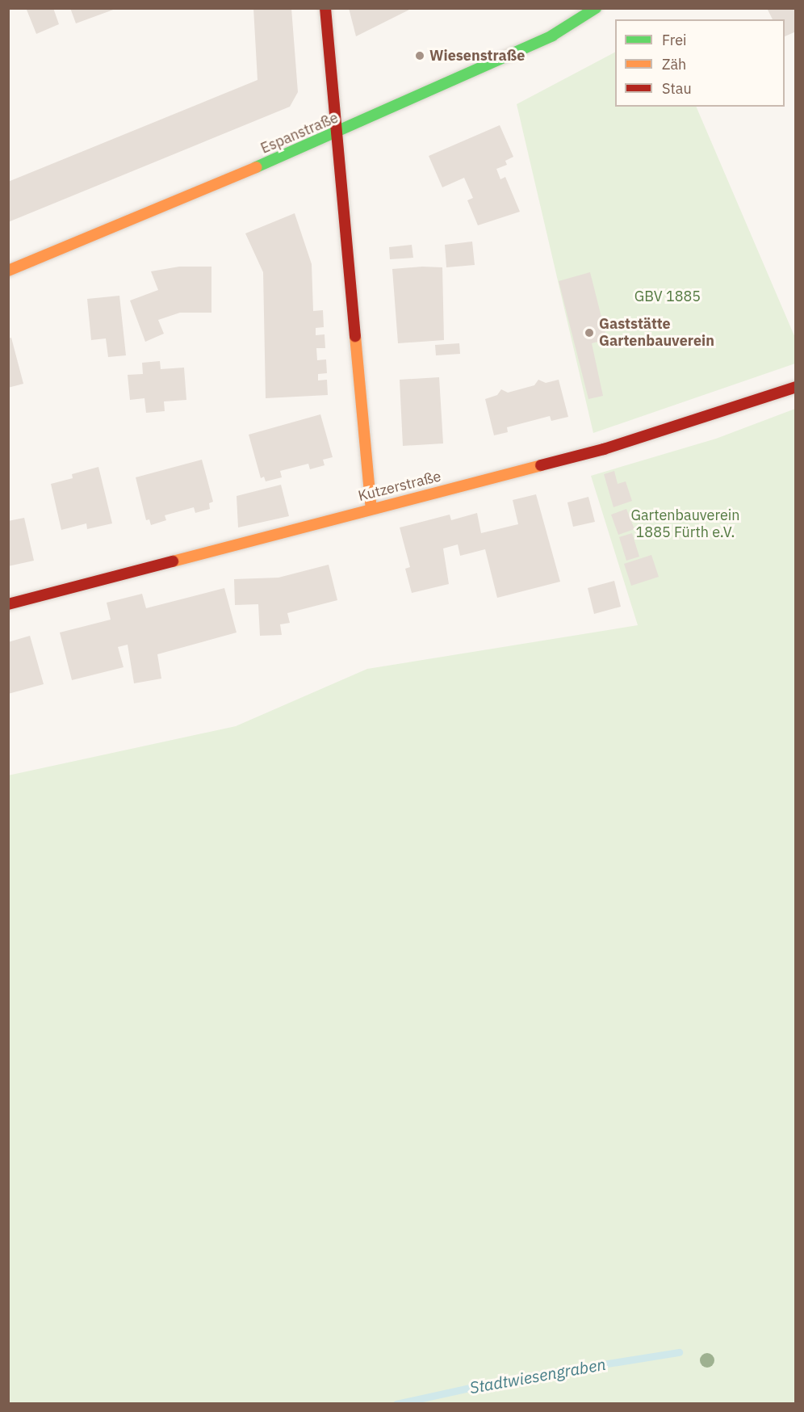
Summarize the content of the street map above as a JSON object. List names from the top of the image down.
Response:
{
  "streets": {
    "street": ["Espanstraße", "Kutzerstraße"]
  },
  "water": ["Stadtwiesengraben"],
  "parks": ["GBV 1885", "Gartenbauverein 1885 Fürth e.V."],
  "places": ["Wiesenstraße", "Gaststätte Gartenbauverein"],
  "legend": ["Frei", "Zäh", "Stau"]
}
